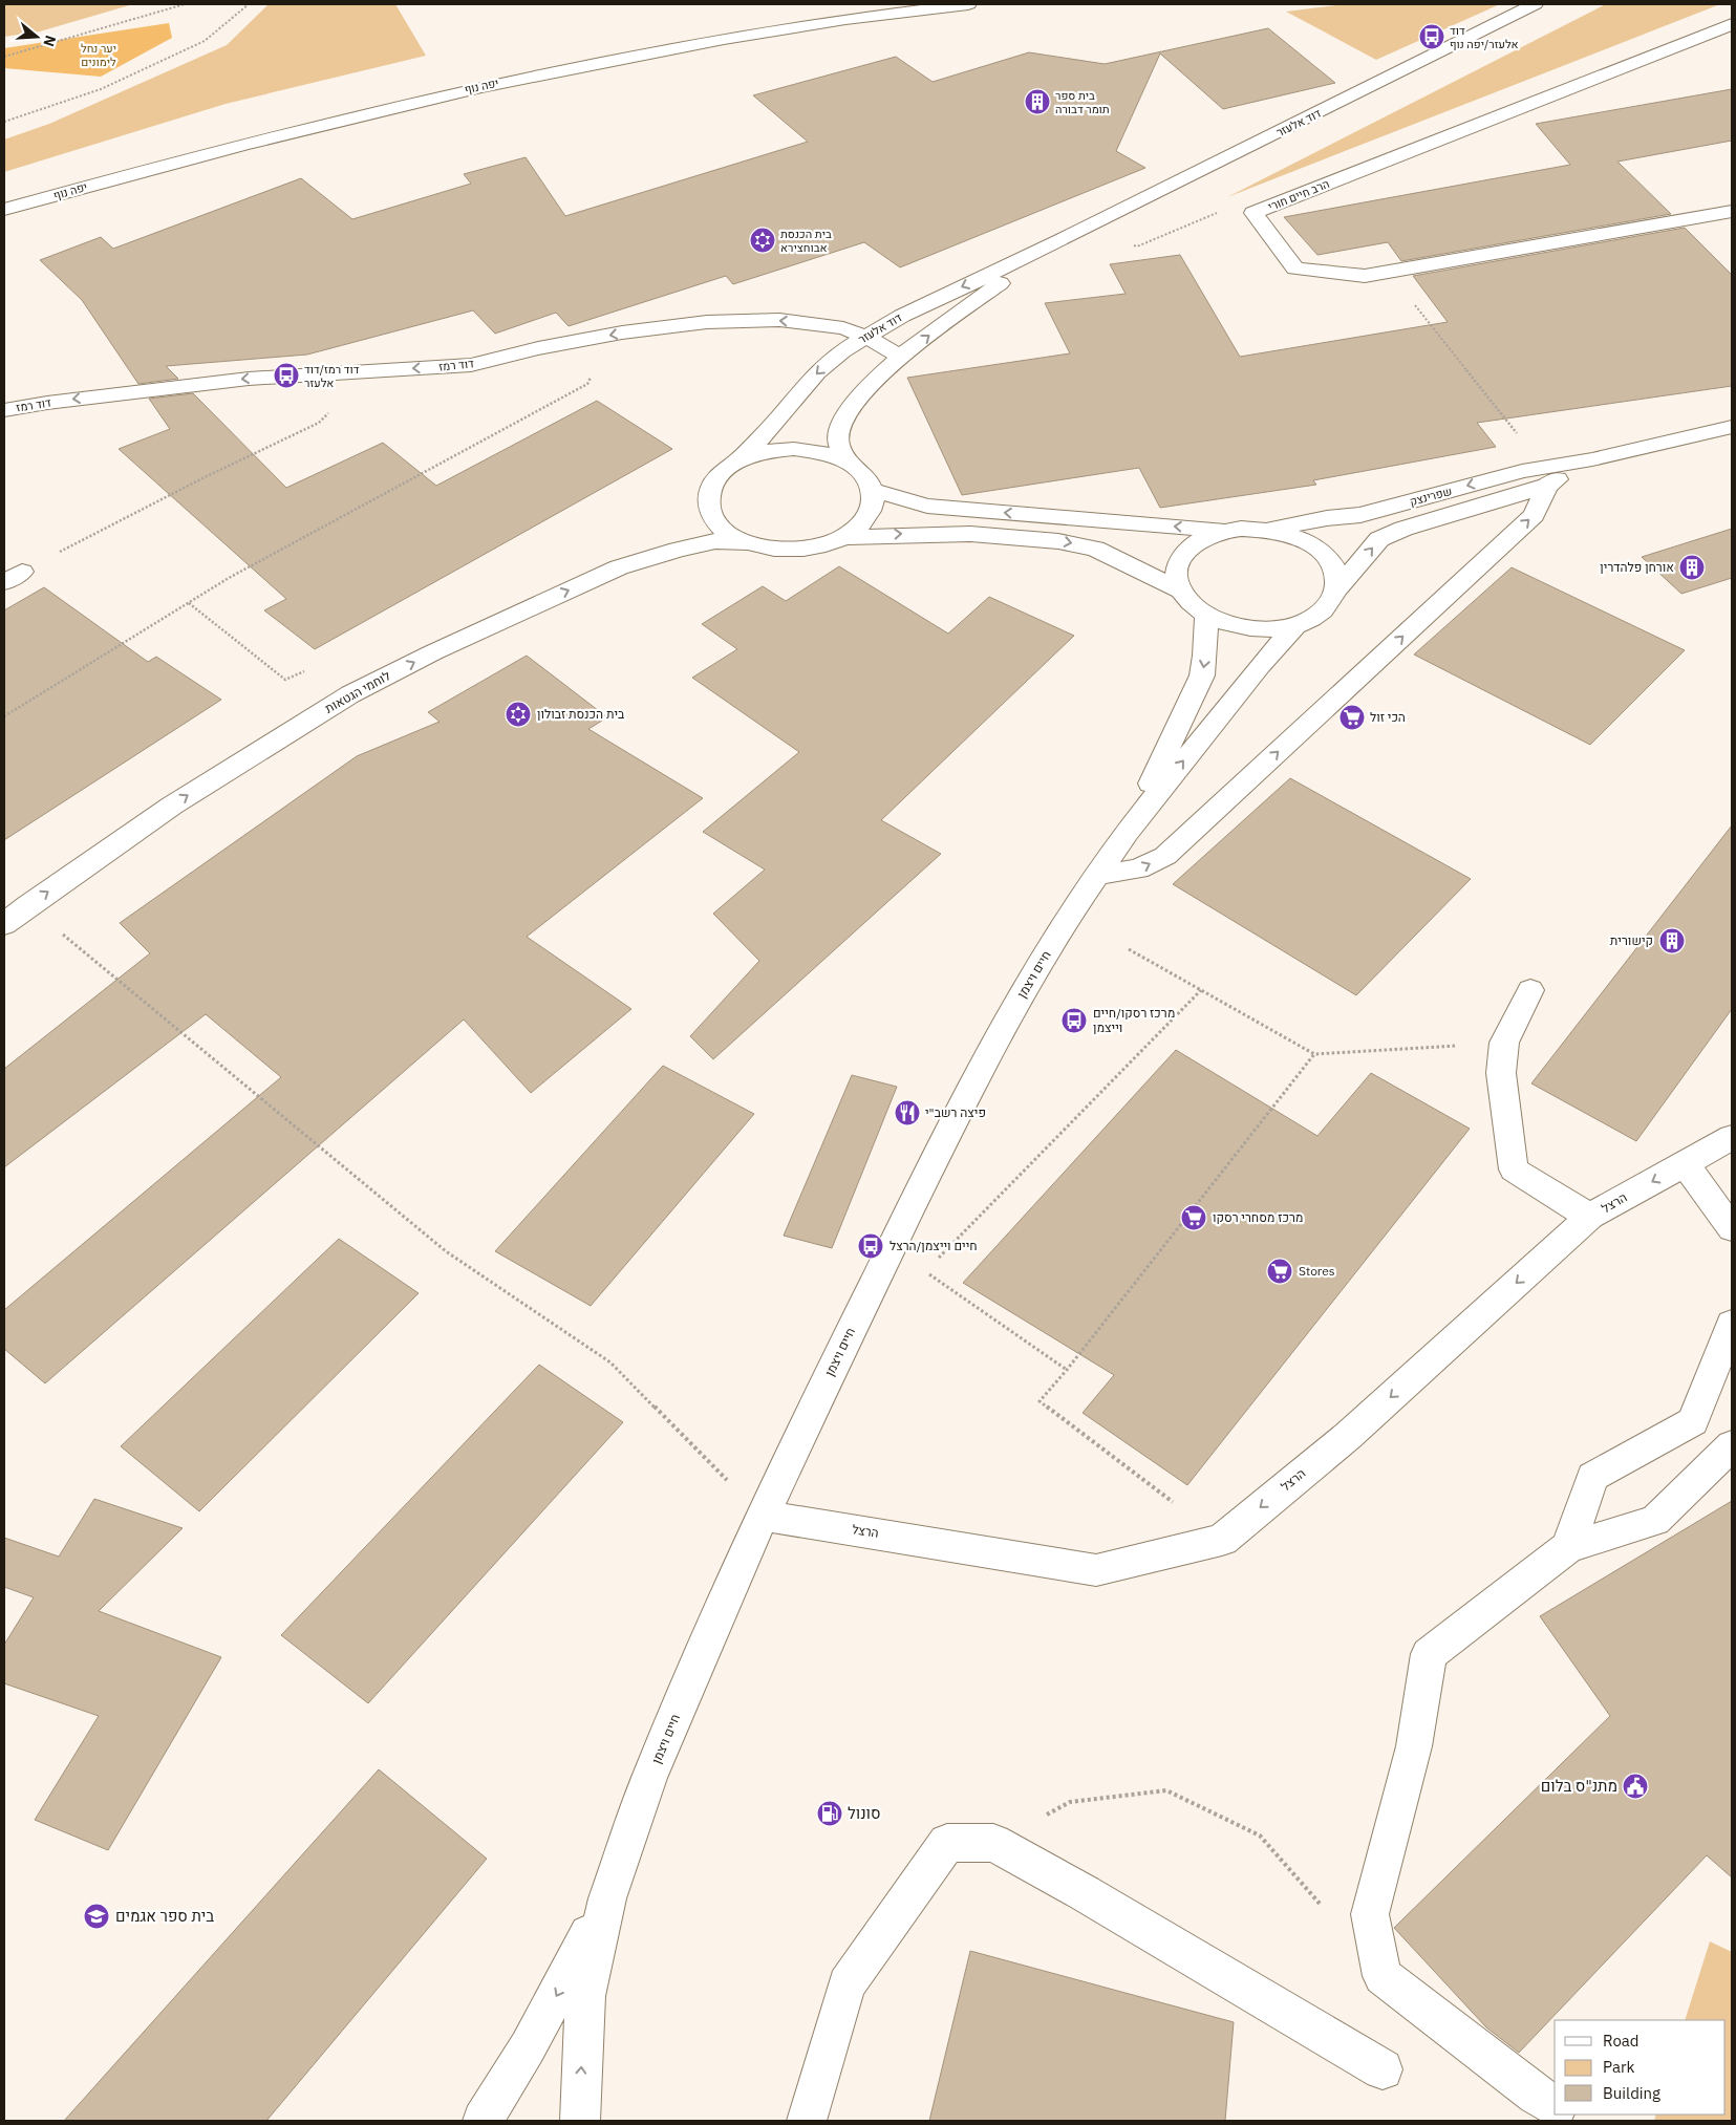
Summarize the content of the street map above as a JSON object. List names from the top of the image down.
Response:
{
  "streets": {
    "street": [
      "יפה נוף",
      "דוד אלעזר",
      "הרב חיים חורי",
      "דוד רמז",
      "שפרינצק",
      "לוחמי הגטאות",
      "חיים ויצמן",
      "הרצל"
    ]
  },
  "crossings": [
    ["דוד אלעזר", "דוד רמז"],
    ["דוד אלעזר", "לוחמי הגטאות"],
    ["שפרינצק", "חיים ויצמן"],
    ["חיים ויצמן", "הרצל"]
  ],
  "one_way": ["דוד רמז", "לוחמי הגטאות"],
  "parks": ["יער נחל לימונים"],
  "places": {
    "bus stop": [
      "דוד אלעזר/יפה נוף",
      "דוד רמז/דוד אלעזר",
      "מרכז רסקו/חיים וייצמן",
      "חיים וייצמן/הרצל"
    ],
    "building": ["בית ספר תומר דבורה", "אורחן פלהדרין", "קישורית"],
    "synagogue": ["בית הכנסת אבוחצירא", "בית הכנסת זבולון"],
    "supermarket": ["הכי זול", "מרכז מסחרי רסקו", "Stores"],
    "restaurant": ["פיצה רשב\"י"],
    "public building": ["מתנ\"ס בלום"],
    "fuel station": ["סונול"],
    "school or university": ["בית ספר אגמים"]
  },
  "legend": ["Road", "Park", "Building"],
  "north": "right"
}
